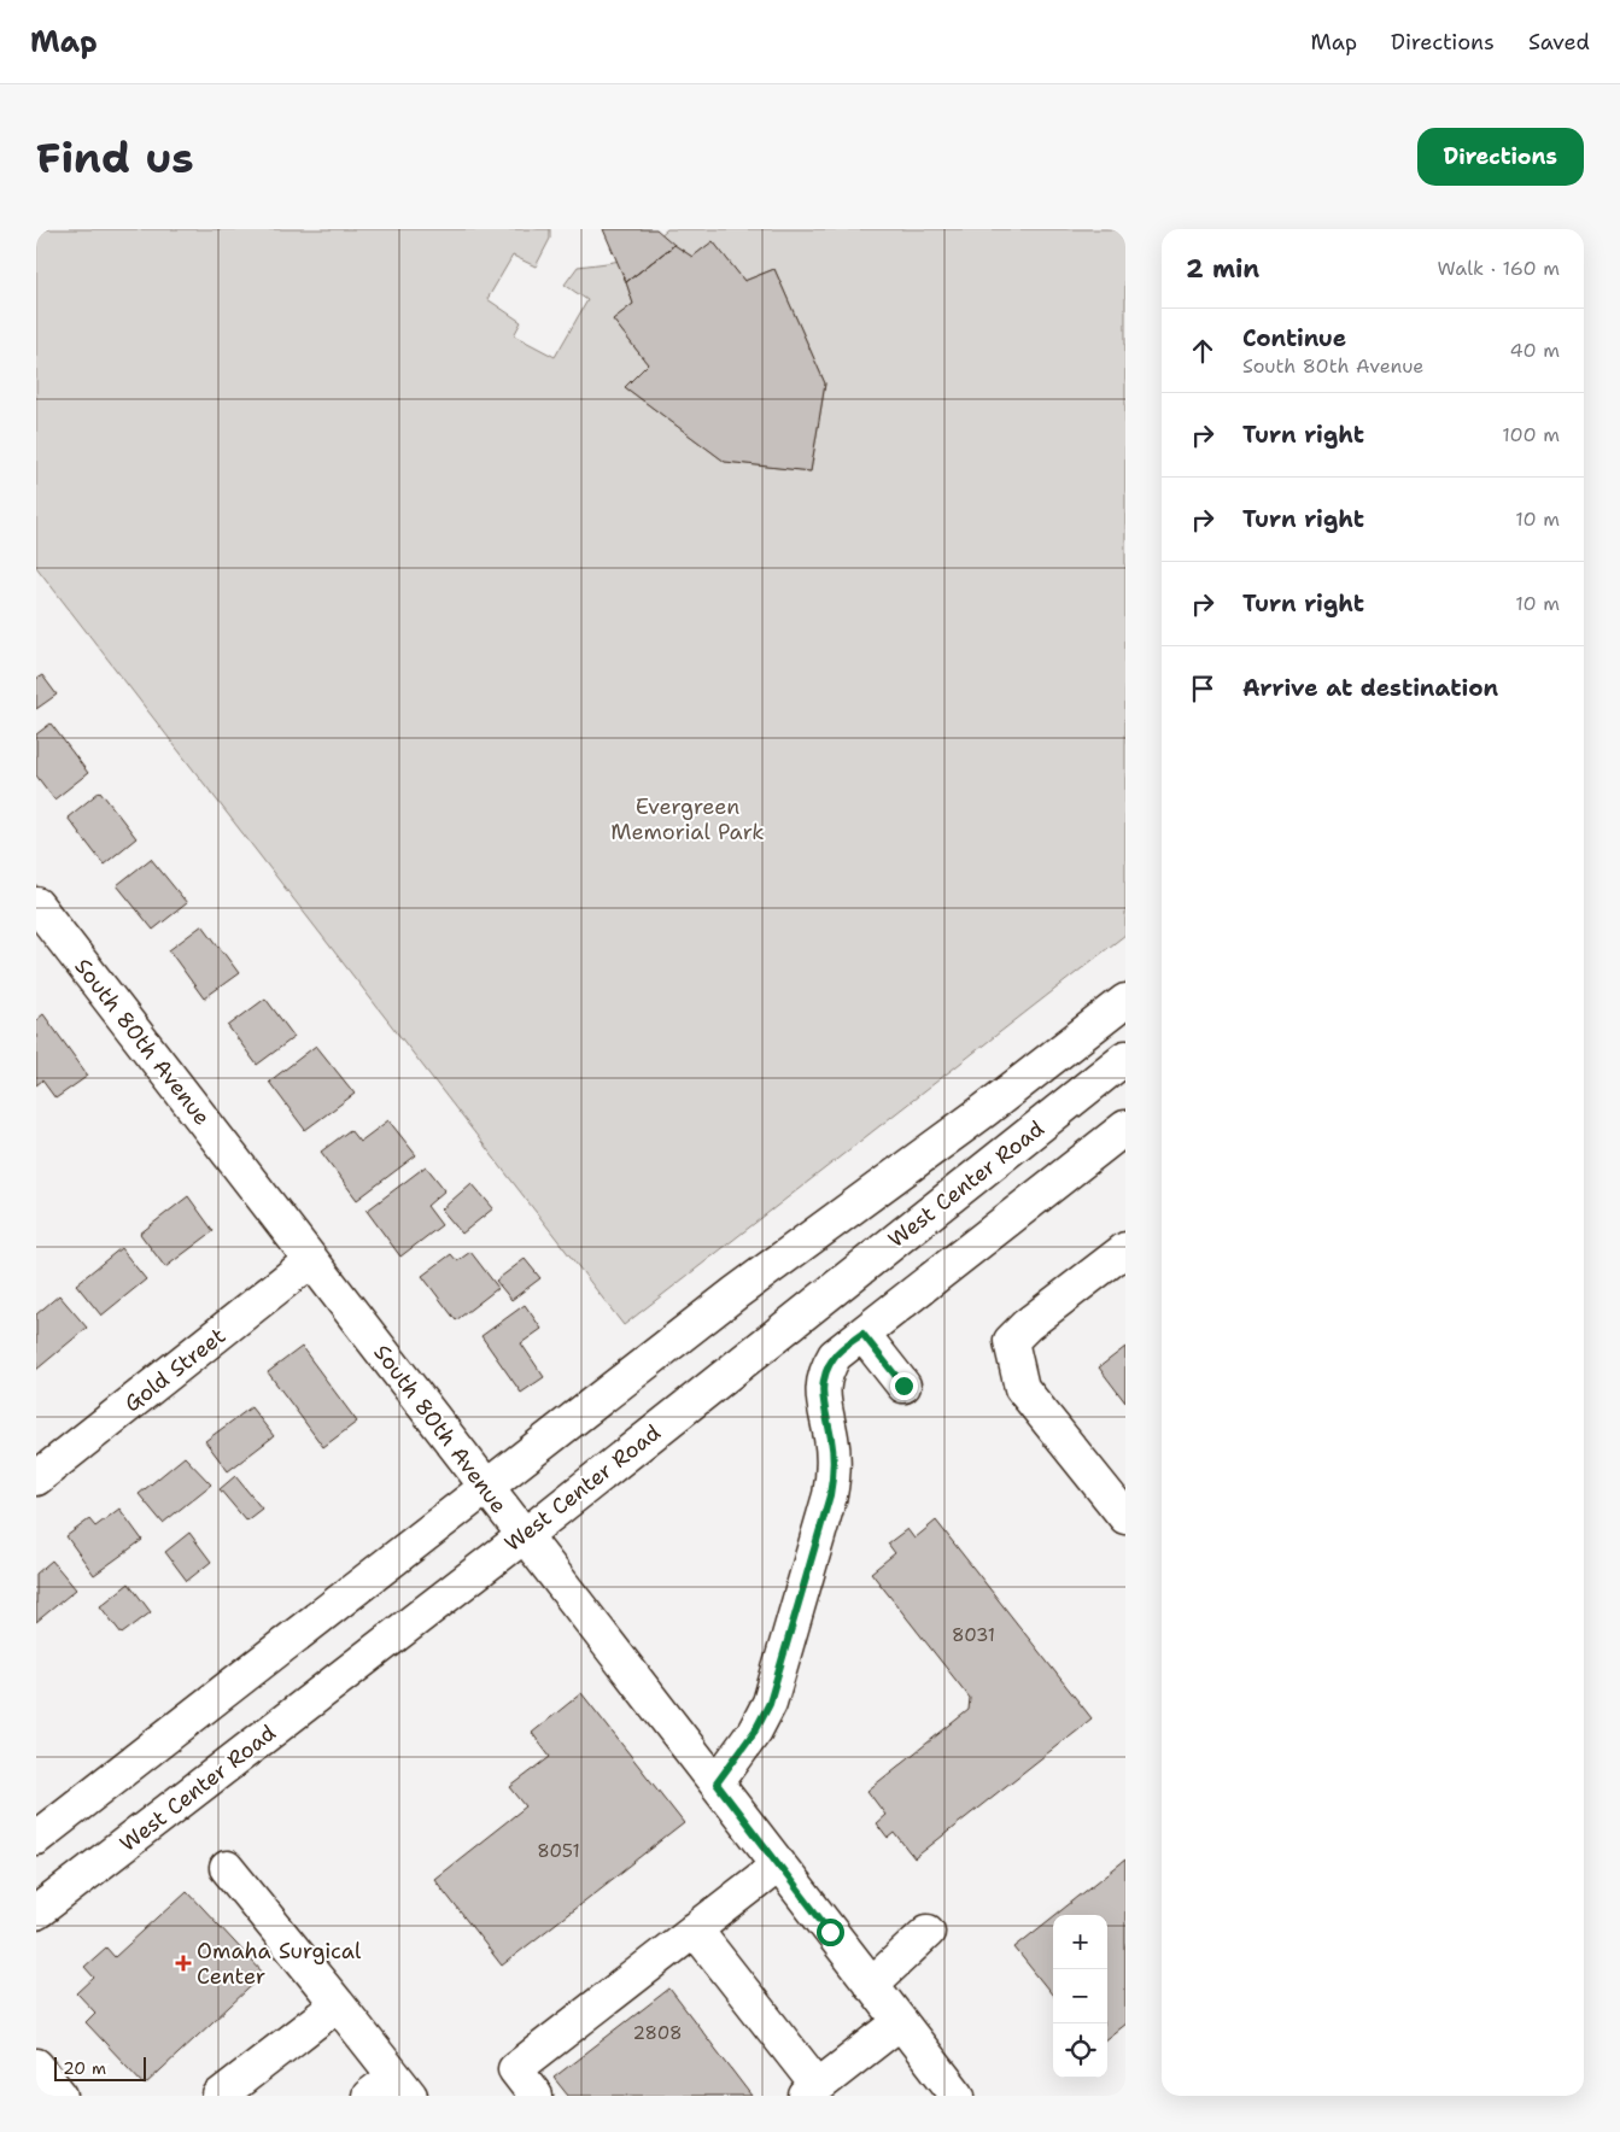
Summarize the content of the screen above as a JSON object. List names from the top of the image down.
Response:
{
  "streets": {
    "main road": ["South 80th Avenue", "West Center Road", "Gold Street"]
  },
  "crossings": [
    ["South 80th Avenue", "West Center Road"],
    ["South 80th Avenue", "Gold Street"]
  ],
  "parks": ["Evergreen Memorial Park"],
  "places": {
    "health": ["Omaha Surgical Center"]
  },
  "house_numbers": ["8031", "8051", "2808"],
  "scale_bar": "20 m",
  "page": {
    "header": "Map",
    "nav": ["Map", "Directions", "Saved"],
    "buttons": "Directions",
    "title": "Find us",
    "heading": ["2 min", "Walk · 160 m"],
    "list": [
      ["Continue", "South 80th Avenue", "40 m"],
      ["Turn right", "100 m"],
      ["Turn right", "10 m"],
      ["Turn right", "10 m"],
      "Arrive at destination"
    ],
    "map_buttons": ["+", "−"],
    "scale": "20 m"
  }
}
